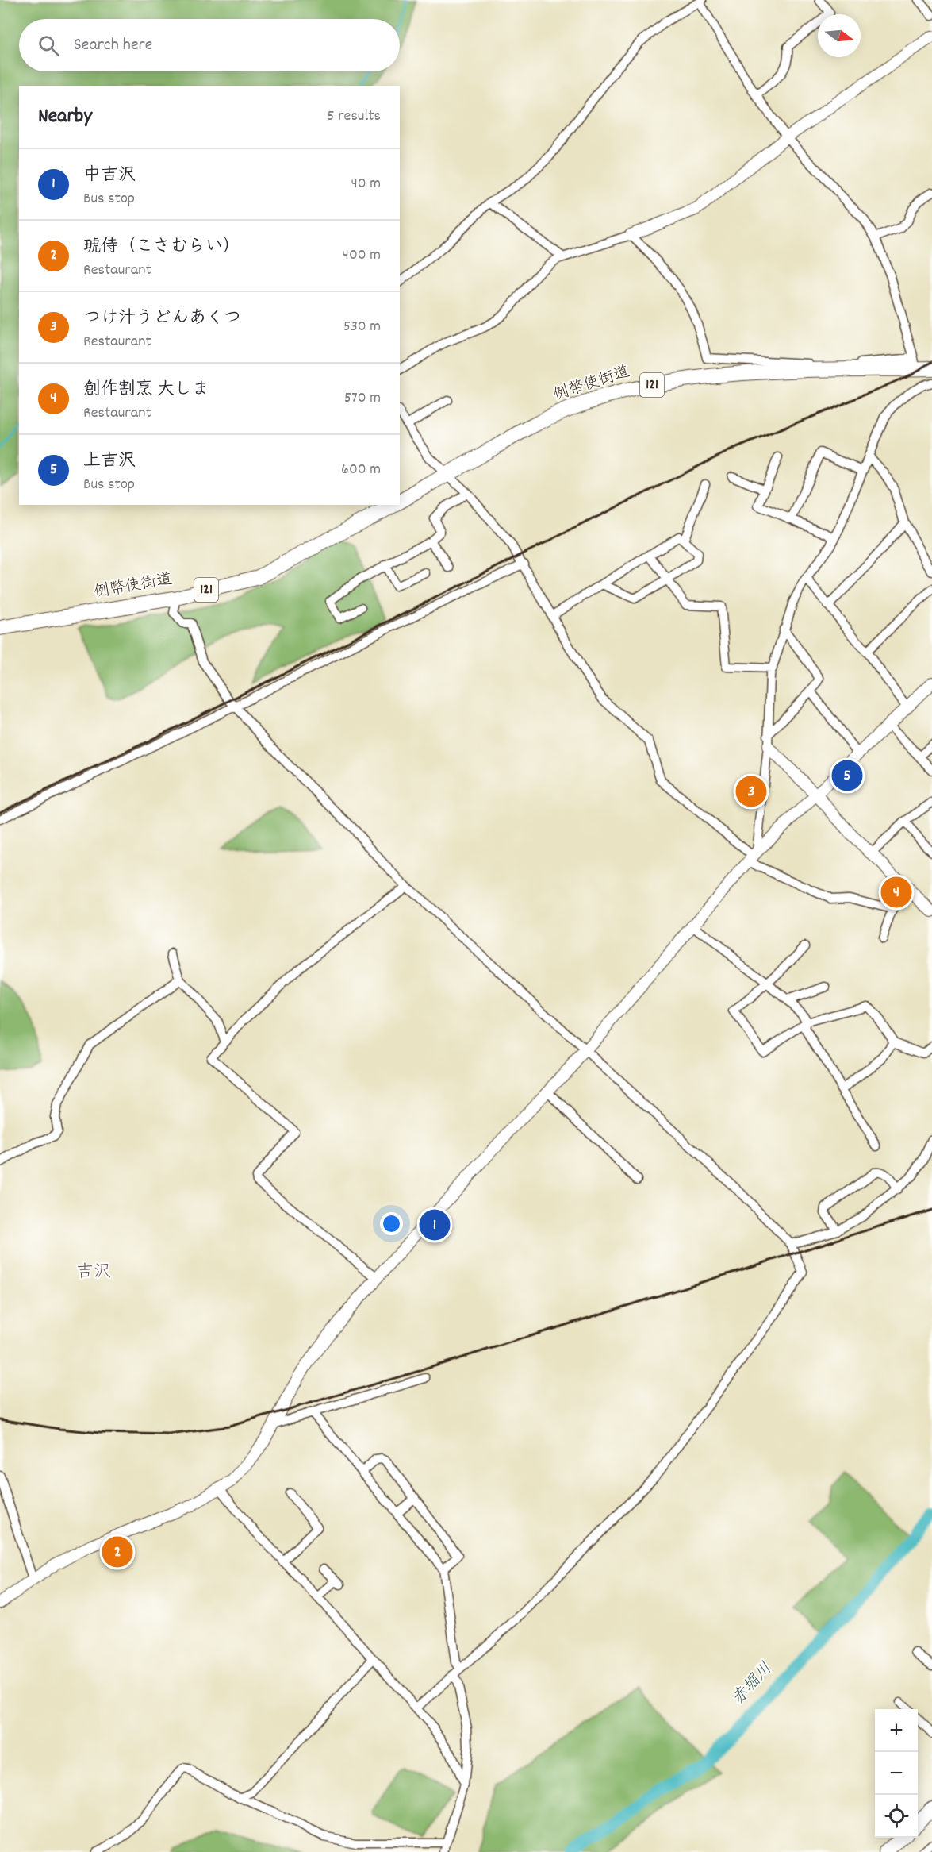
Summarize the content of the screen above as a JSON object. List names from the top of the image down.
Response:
{
  "streets": {
    "highway": ["例幣使街道", "121"]
  },
  "districts": ["吉沢"],
  "water": ["赤堀川"],
  "north": "right",
  "page": {
    "search": "Search here",
    "heading": ["Nearby", "5 results"],
    "list": [
      {
        "mark": "1",
        "name": "中吉沢",
        "note": "Bus stop",
        "value": "40 m"
      },
      {
        "mark": "2",
        "name": "琥侍（こさむらい）",
        "note": "Restaurant",
        "value": "400 m"
      },
      {
        "mark": "3",
        "name": "つけ汁うどんあくつ",
        "note": "Restaurant",
        "value": "530 m"
      },
      {
        "mark": "4",
        "name": "創作割烹 大しま",
        "note": "Restaurant",
        "value": "570 m"
      },
      {
        "mark": "5",
        "name": "上吉沢",
        "note": "Bus stop",
        "value": "600 m"
      }
    ],
    "pins": [
      "5",
      "3",
      "4",
      "1",
      "2"
    ],
    "map_buttons": ["+", "−"]
  }
}
